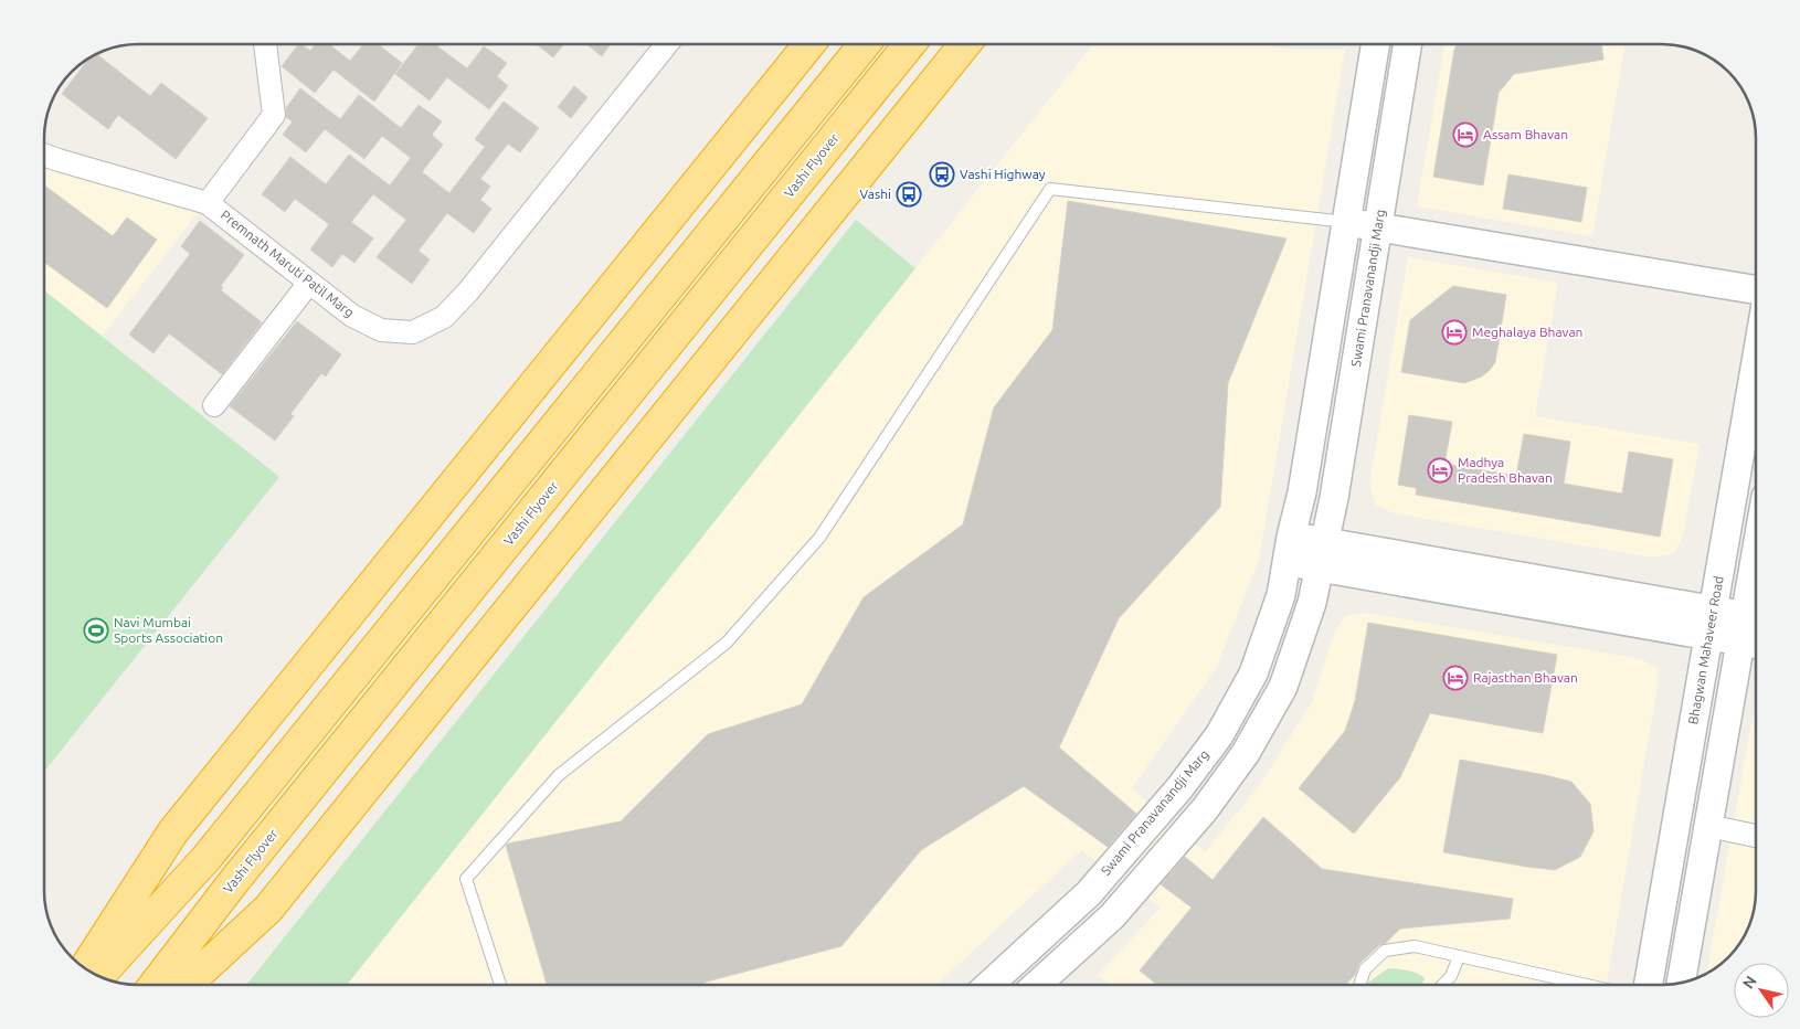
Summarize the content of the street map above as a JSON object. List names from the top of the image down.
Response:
{
  "streets": {
    "highway": ["Vashi Flyover"],
    "street": ["Premnath Maruti Patil Marg", "Swami Pranavanandji Marg", "Bhagwan Mahaveer Road"]
  },
  "places": {
    "hotel": [
      "Assam Bhavan",
      "Meghalaya Bhavan",
      "Madhya Pradesh Bhavan",
      "Rajasthan Bhavan"
    ],
    "bus stop": ["Vashi Highway", "Vashi"],
    "sports": ["Navi Mumbai Sports Association"]
  },
  "north": "top left"
}
